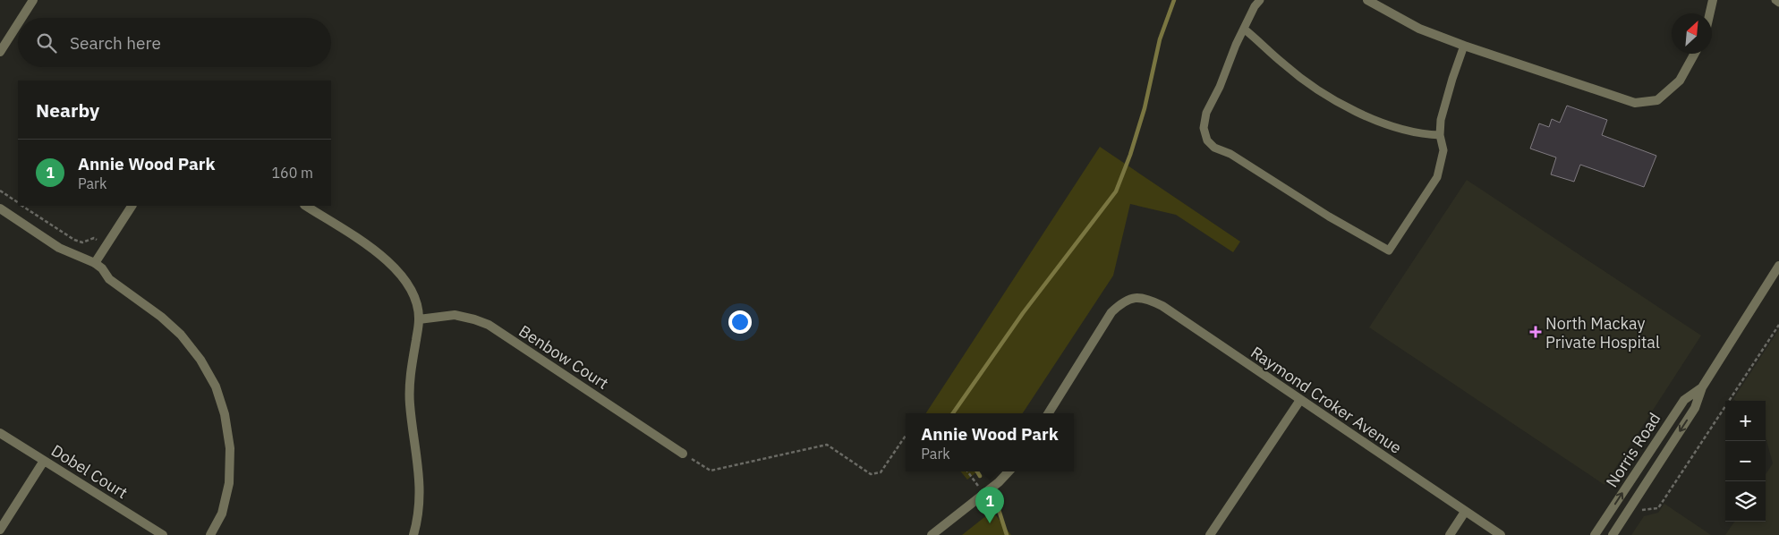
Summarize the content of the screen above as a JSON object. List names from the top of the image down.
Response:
{
  "streets": {
    "street": [
      "Benbow Court",
      "Raymond Croker Avenue",
      "Norris Road",
      "Dobel Court"
    ]
  },
  "places": {
    "health": ["North Mackay Private Hospital"]
  },
  "north": "top right",
  "page": {
    "search": "Search here",
    "heading": "Nearby",
    "list": [
      {
        "mark": "1",
        "name": "Annie Wood Park",
        "note": "Park",
        "value": "160 m"
      }
    ],
    "map_buttons": ["+", "−"],
    "popup": ["Annie Wood Park", "Park"],
    "pins": "1"
  }
}
